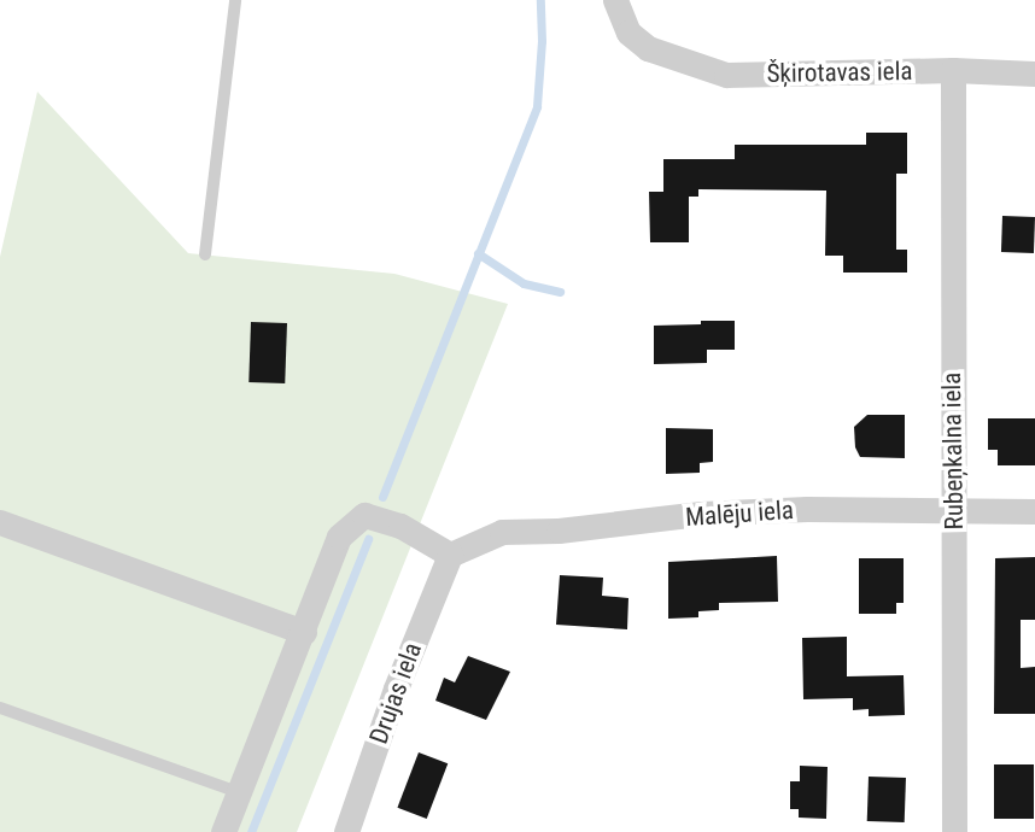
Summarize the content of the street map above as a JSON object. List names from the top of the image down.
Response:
{
  "streets": {
    "street": [
      "Šķirotavas iela",
      "Rubeņkalna iela",
      "Malēju iela",
      "Drujas iela"
    ]
  },
  "crossings": [
    ["Šķirotavas iela", "Rubeņkalna iela"],
    ["Rubeņkalna iela", "Malēju iela"],
    ["Malēju iela", "Drujas iela"]
  ]
}
